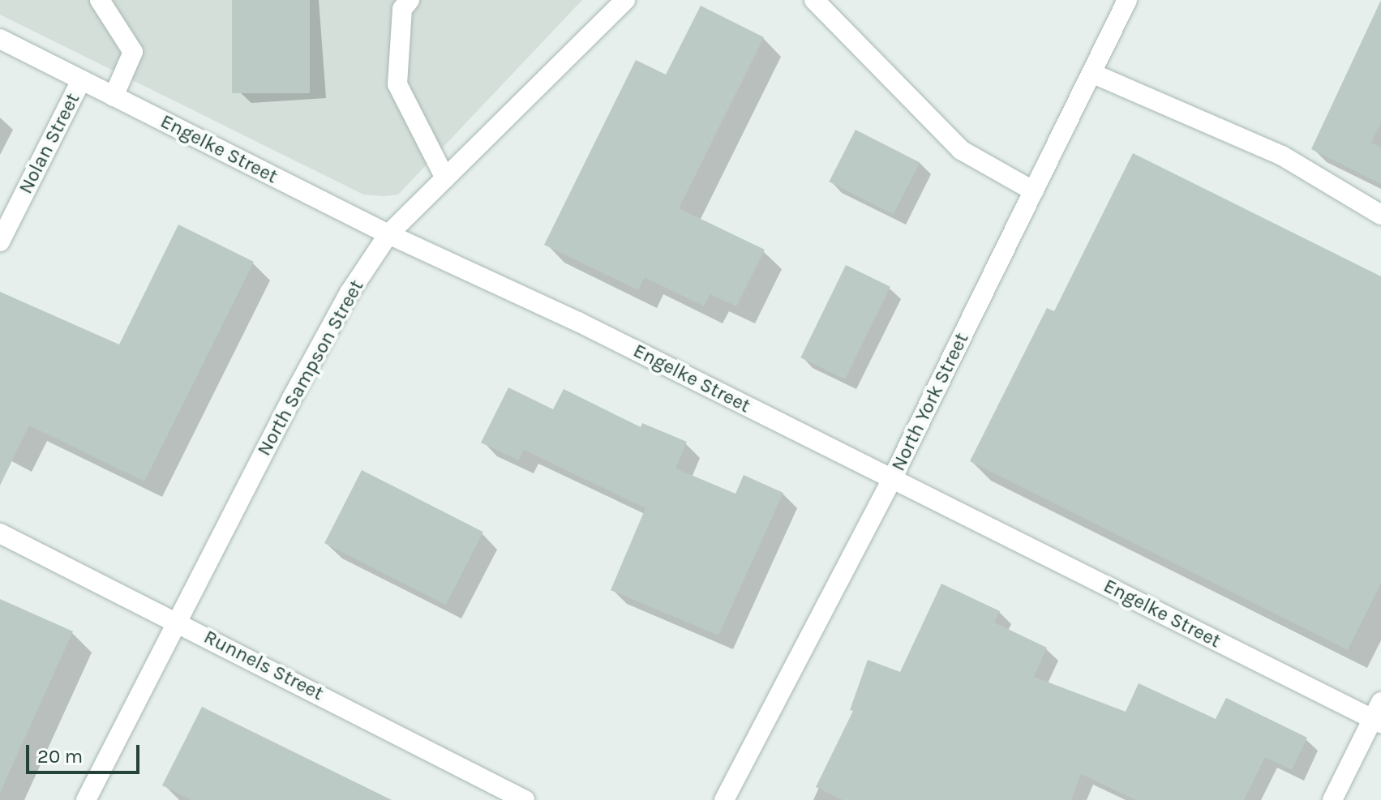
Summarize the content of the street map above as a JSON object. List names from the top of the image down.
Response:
{
  "streets": {
    "street": [
      "Nolan Street",
      "Engelke Street",
      "North Sampson Street",
      "North York Street",
      "Runnels Street"
    ]
  },
  "crossings": [
    ["Nolan Street", "Engelke Street"],
    ["Engelke Street", "North Sampson Street"],
    ["Engelke Street", "North York Street"],
    ["North Sampson Street", "Runnels Street"]
  ],
  "scale_bar": "20 m"
}
